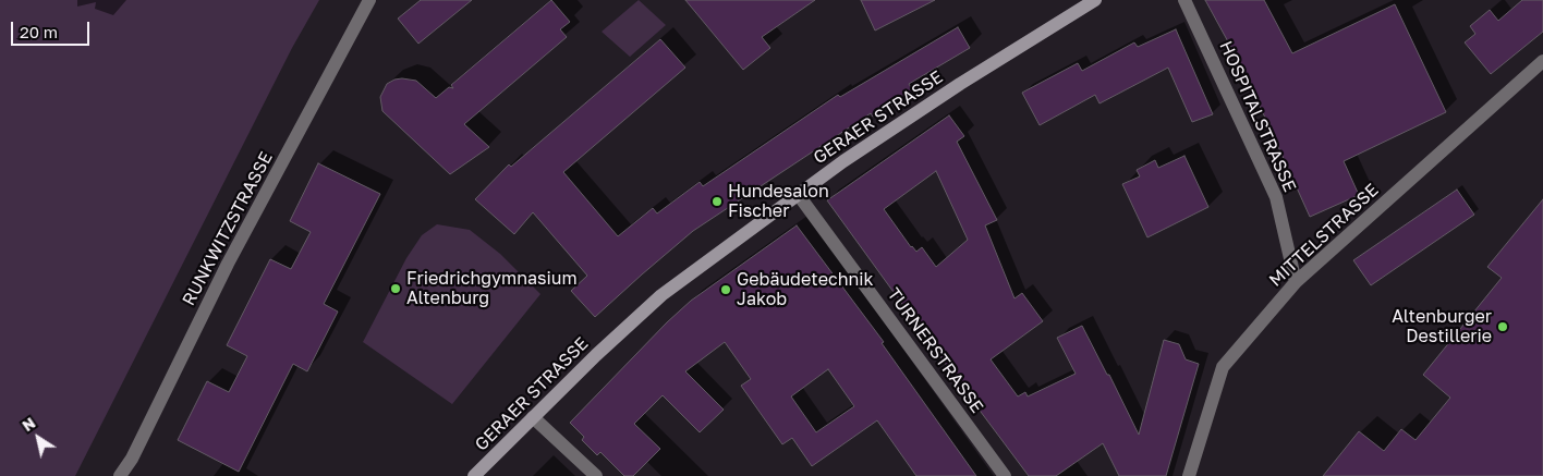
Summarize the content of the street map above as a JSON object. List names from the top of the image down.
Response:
{
  "streets": {
    "main road": ["GERAER STRASSE"],
    "street": [
      "HOSPITALSTRASSE",
      "RUNKWITZSTRASSE",
      "MITTELSTRASSE",
      "TURNERSTRASSE"
    ]
  },
  "crossings": [
    ["HOSPITALSTRASSE", "MITTELSTRASSE"],
    ["GERAER STRASSE", "TURNERSTRASSE"]
  ],
  "places": [
    "Hundesalon Fischer",
    "Friedrichgymnasium Altenburg",
    "Gebäudetechnik Jakob",
    "Altenburger Destillerie"
  ],
  "scale_bar": "20 m",
  "north": "top left"
}
